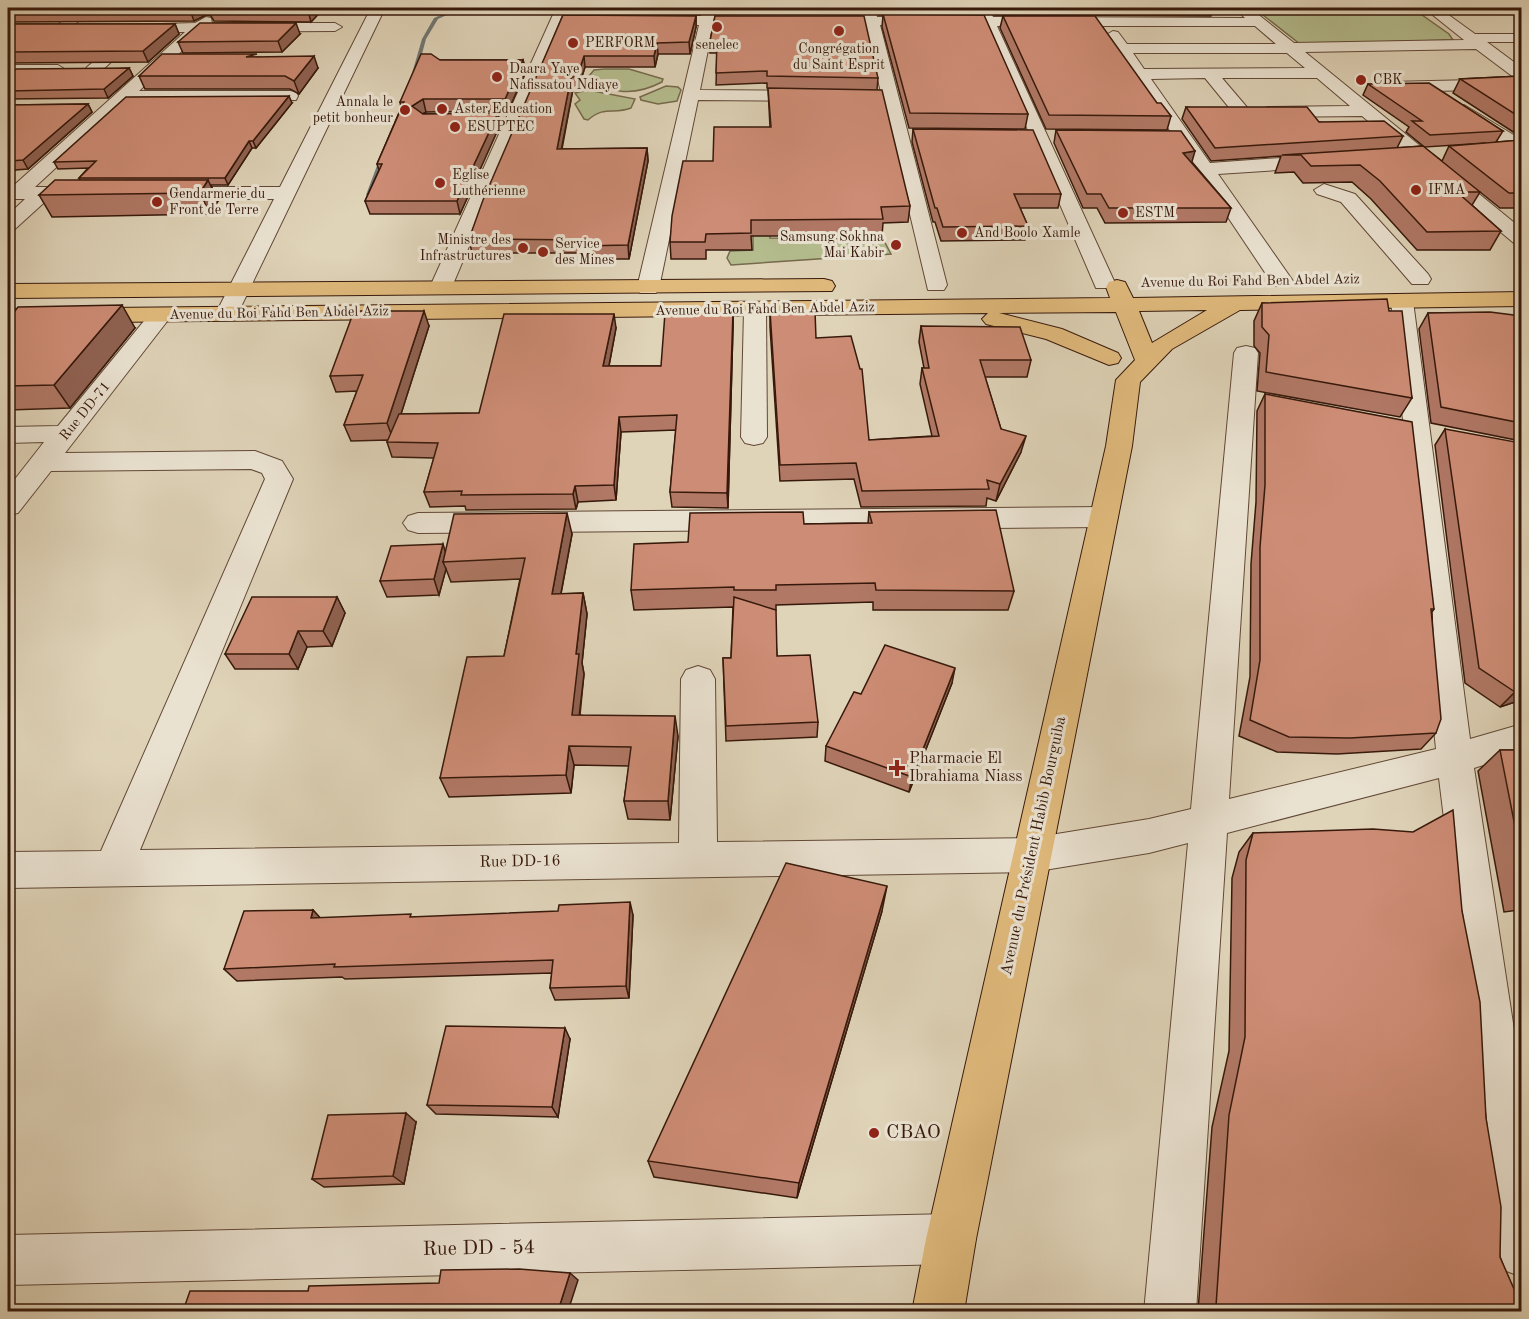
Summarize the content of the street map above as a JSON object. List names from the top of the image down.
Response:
{
  "streets": {
    "main road": ["Avenue du Roi Fahd Ben Abdel Aziz", "Avenue du Président Habib Bourguiba"],
    "street": ["Rue DD-71", "Rue DD-16", "Rue DD - 54"]
  },
  "crossings": [
    ["Avenue du Roi Fahd Ben Abdel Aziz", "Rue DD-71"],
    ["Avenue du Président Habib Bourguiba", "Rue DD-16"],
    ["Avenue du Président Habib Bourguiba", "Rue DD - 54"]
  ],
  "places": {
    "other": [
      "senelec",
      "Congrégation du Saint Esprit",
      "PERFORM",
      "Daara Yaye Nafissatou Ndiaye",
      "CBK",
      "Aster Education",
      "Annala le petit bonheur",
      "ESUPTEC",
      "Eglise Luthérienne",
      "IFMA",
      "Gendarmerie du Front de Terre",
      "ESTM",
      "And Boolo Xamle",
      "Samsung Sokhna Mai Kabir",
      "Ministre des Infrastructures",
      "Service des Mines",
      "CBAO"
    ],
    "health": ["Pharmacie El Ibrahiama Niass"]
  }
}
